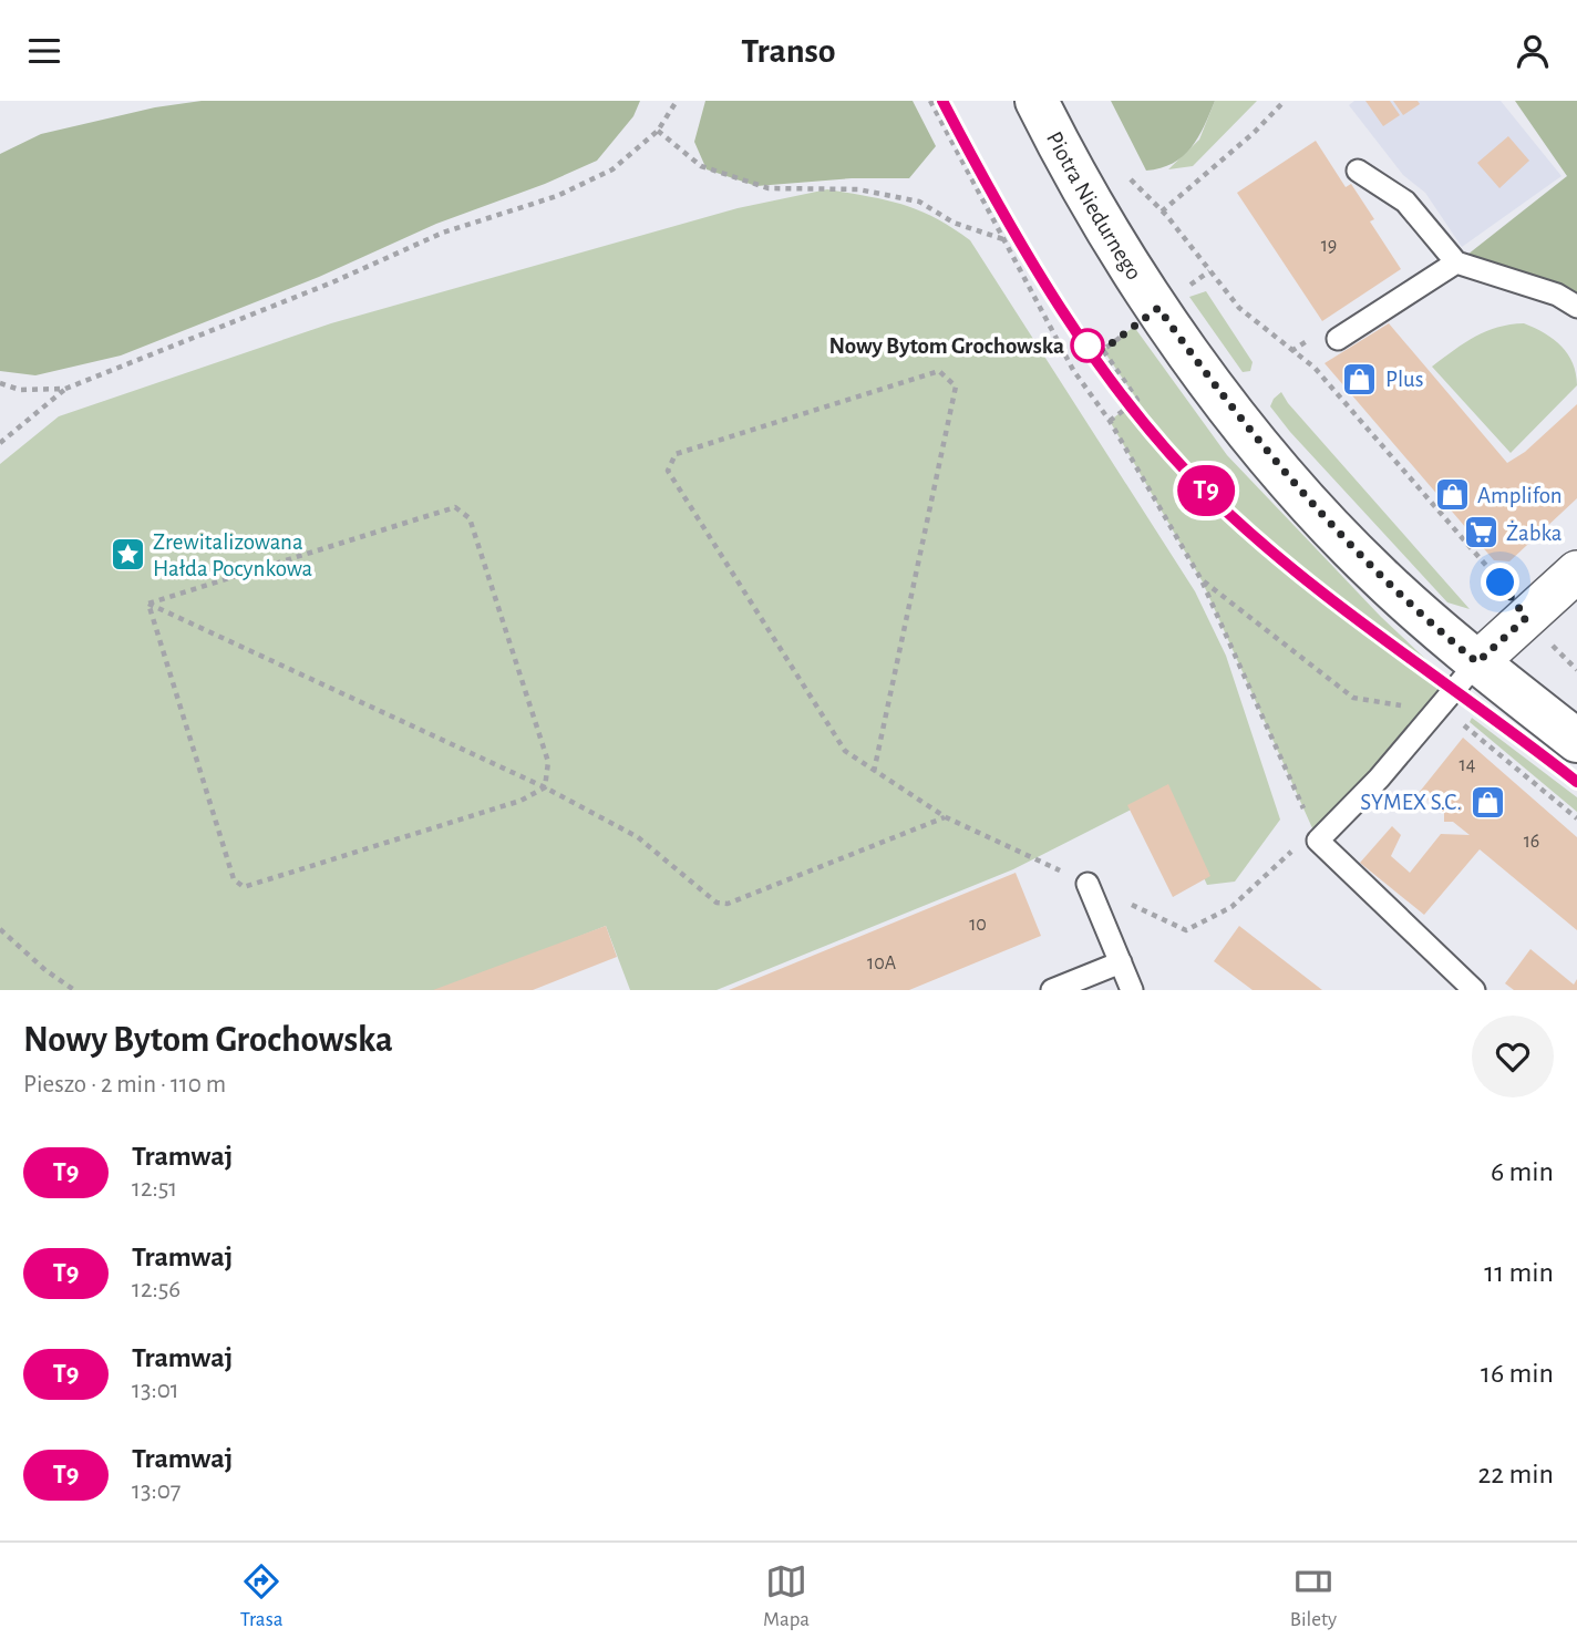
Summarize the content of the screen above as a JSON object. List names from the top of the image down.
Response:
{
  "streets": {
    "street": ["Piotra Niedurnego"]
  },
  "places": {
    "other": ["Nowy Bytom Grochowska"],
    "shop": ["Plus", "Amplifon", "SYMEX S.C."],
    "supermarket": ["Żabka"],
    "place": ["Zrewitalizowana Hałda Pocynkowa"]
  },
  "lines": ["tram line T9"],
  "house_numbers": [
    "19",
    "14",
    "16",
    "10",
    "10A"
  ],
  "page": {
    "header": "Transo",
    "on_map": "T9",
    "heading": ["Nowy Bytom Grochowska", "Pieszo · 2 min · 110 m"],
    "list": [
      {
        "mark": "T9",
        "name": "Tramwaj",
        "note": "12:51",
        "value": "6 min"
      },
      {
        "mark": "T9",
        "name": "Tramwaj",
        "note": "12:56",
        "value": "11 min"
      },
      {
        "mark": "T9",
        "name": "Tramwaj",
        "note": "13:01",
        "value": "16 min"
      },
      {
        "mark": "T9",
        "name": "Tramwaj",
        "note": "13:07",
        "value": "22 min"
      }
    ],
    "tabs": ["Trasa", "Mapa", "Bilety"]
  }
}
